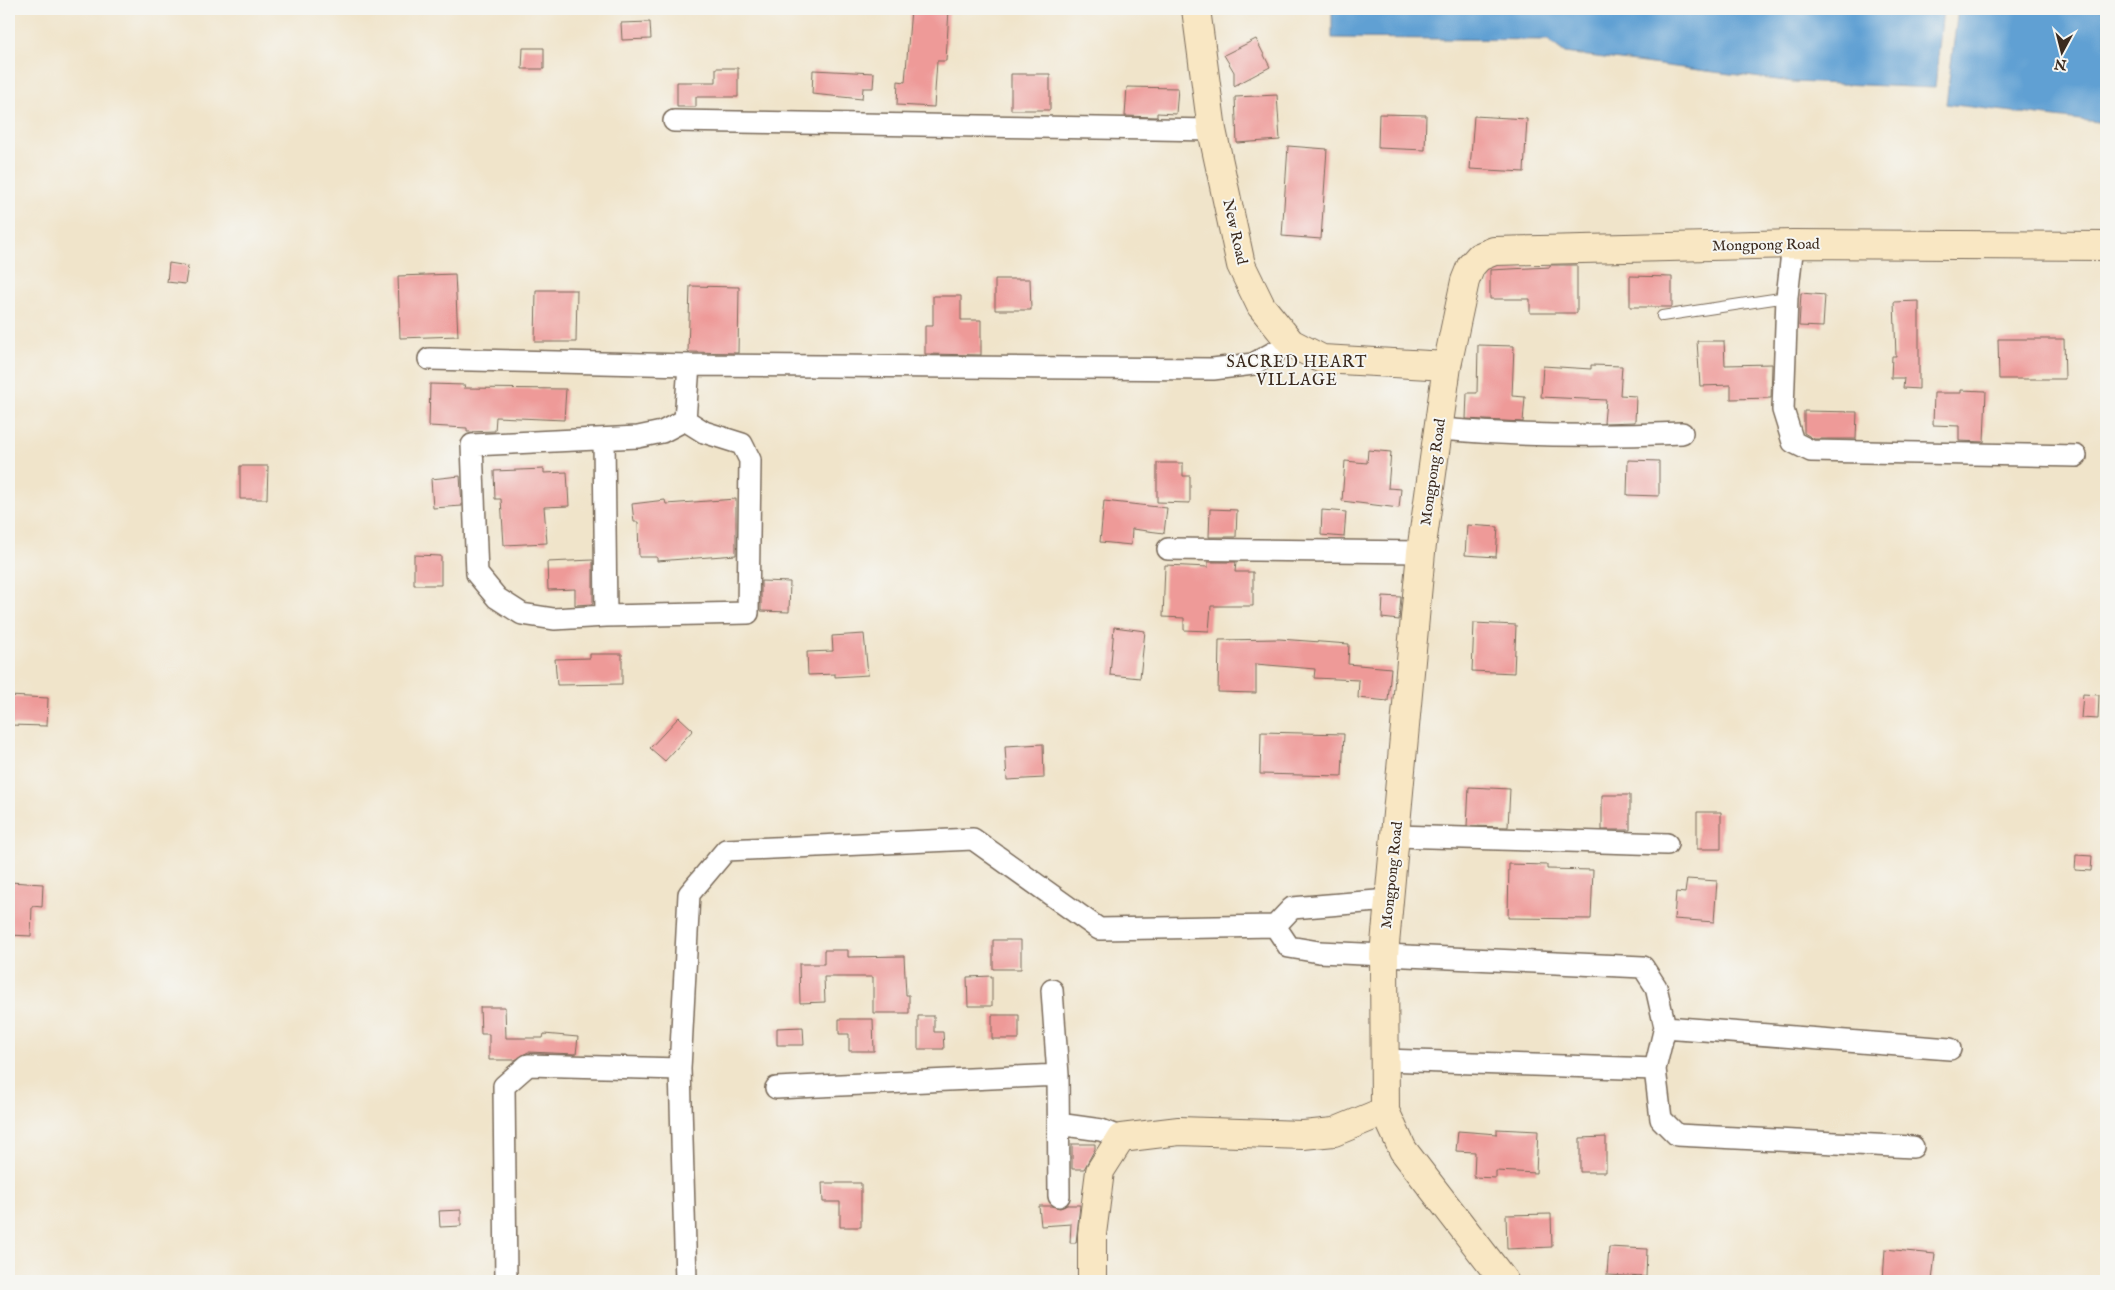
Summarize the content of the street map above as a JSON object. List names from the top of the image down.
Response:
{
  "streets": {
    "main road": ["New Road", "Mongpong Road"]
  },
  "crossings": [
    ["New Road", "Mongpong Road"]
  ],
  "districts": ["SACRED HEART VILLAGE"],
  "north": "bottom"
}
